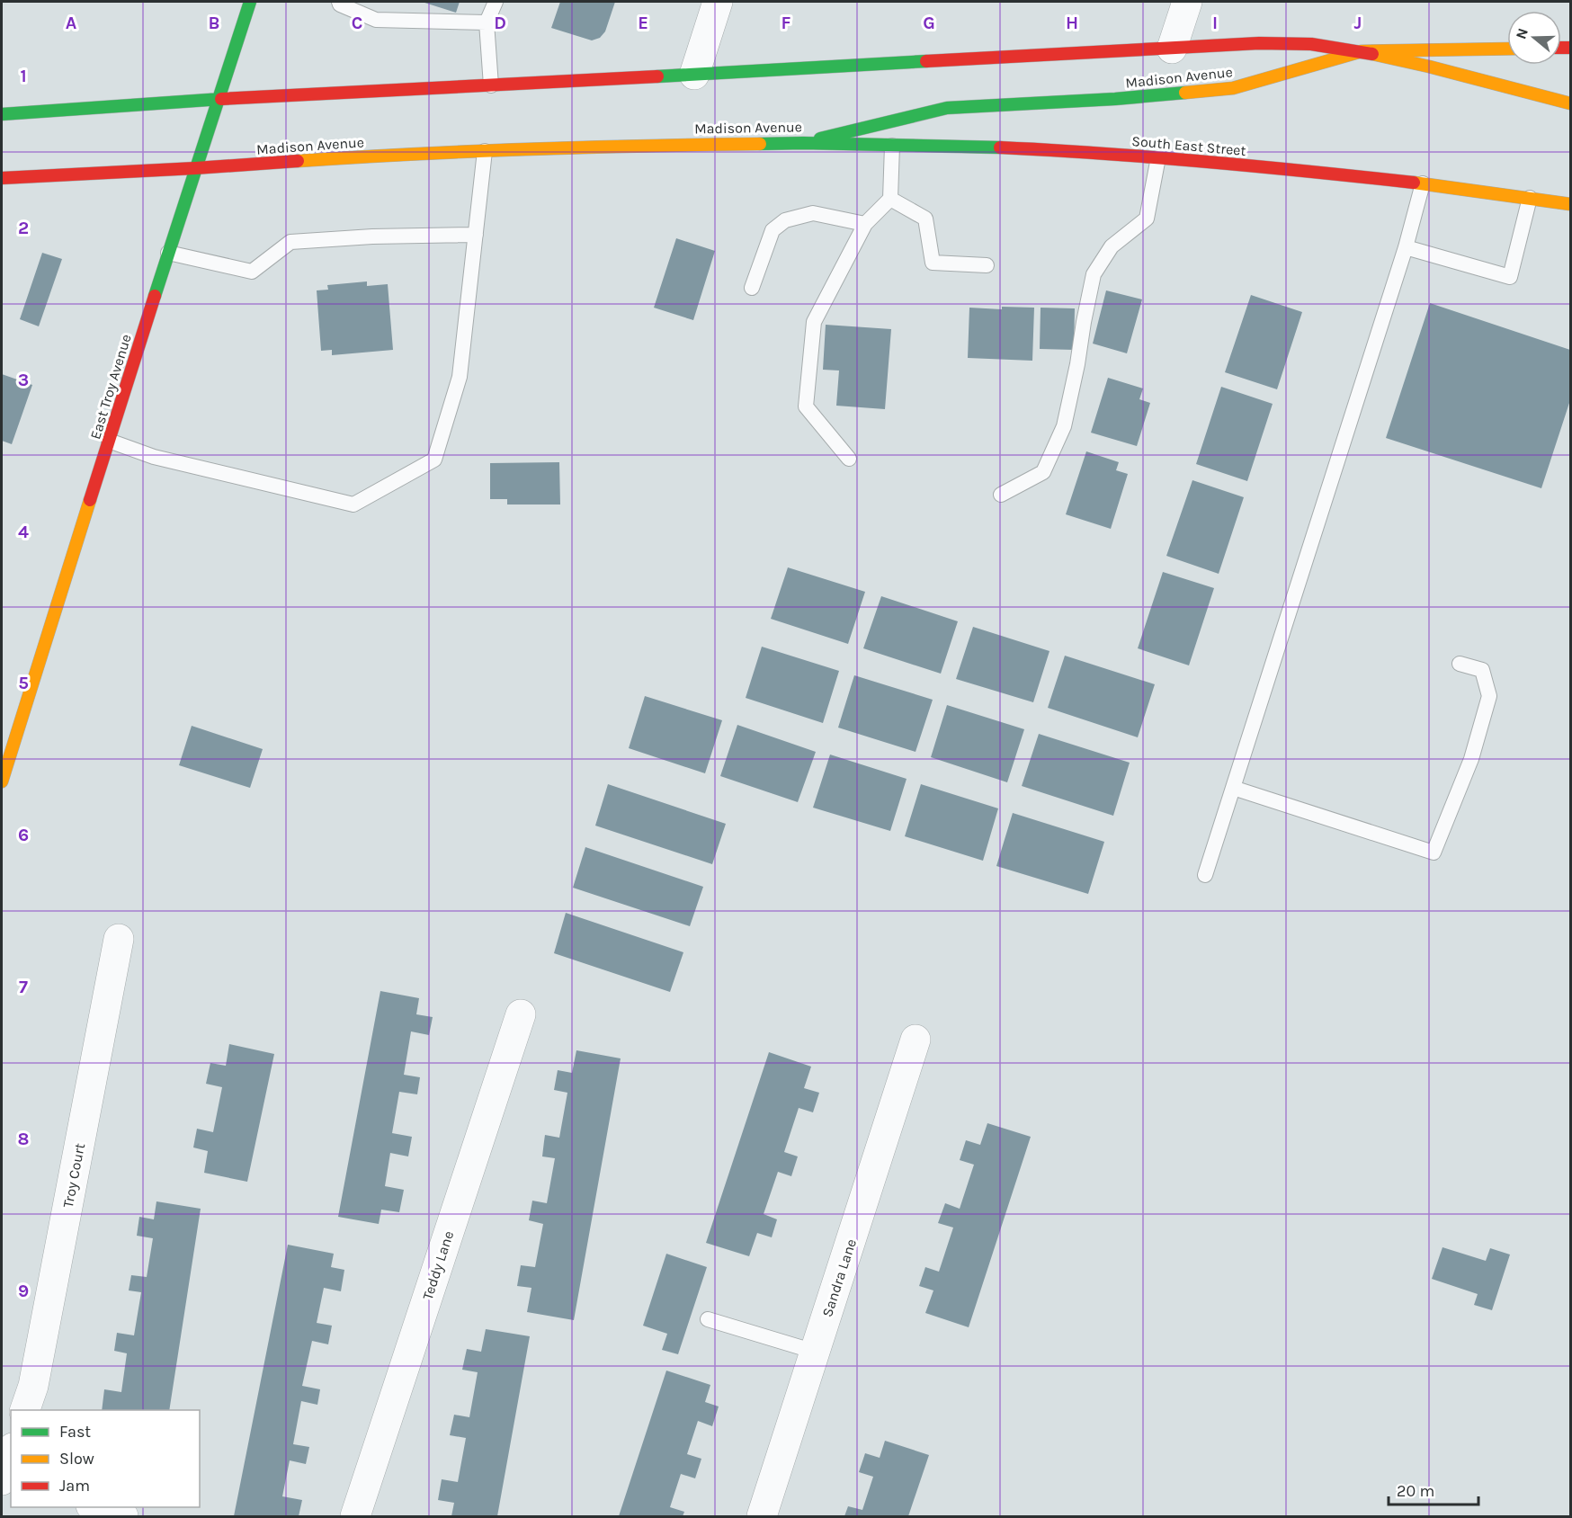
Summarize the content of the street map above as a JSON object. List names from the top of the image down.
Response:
{
  "streets": {
    "main road": ["Madison Avenue", "South East Street", "East Troy Avenue"],
    "street": ["Troy Court", "Teddy Lane", "Sandra Lane"]
  },
  "crossings": [
    ["Madison Avenue", "South East Street"],
    ["Madison Avenue", "East Troy Avenue"]
  ],
  "legend": ["Fast", "Slow", "Jam"],
  "scale_bar": "20 m",
  "north": "left",
  "grid": {
    "columns": [
      "A",
      "B",
      "C",
      "D",
      "E",
      "F",
      "G",
      "H",
      "I",
      "J"
    ],
    "rows": [
      "1",
      "2",
      "3",
      "4",
      "5",
      "6",
      "7",
      "8",
      "9"
    ]
  }
}
